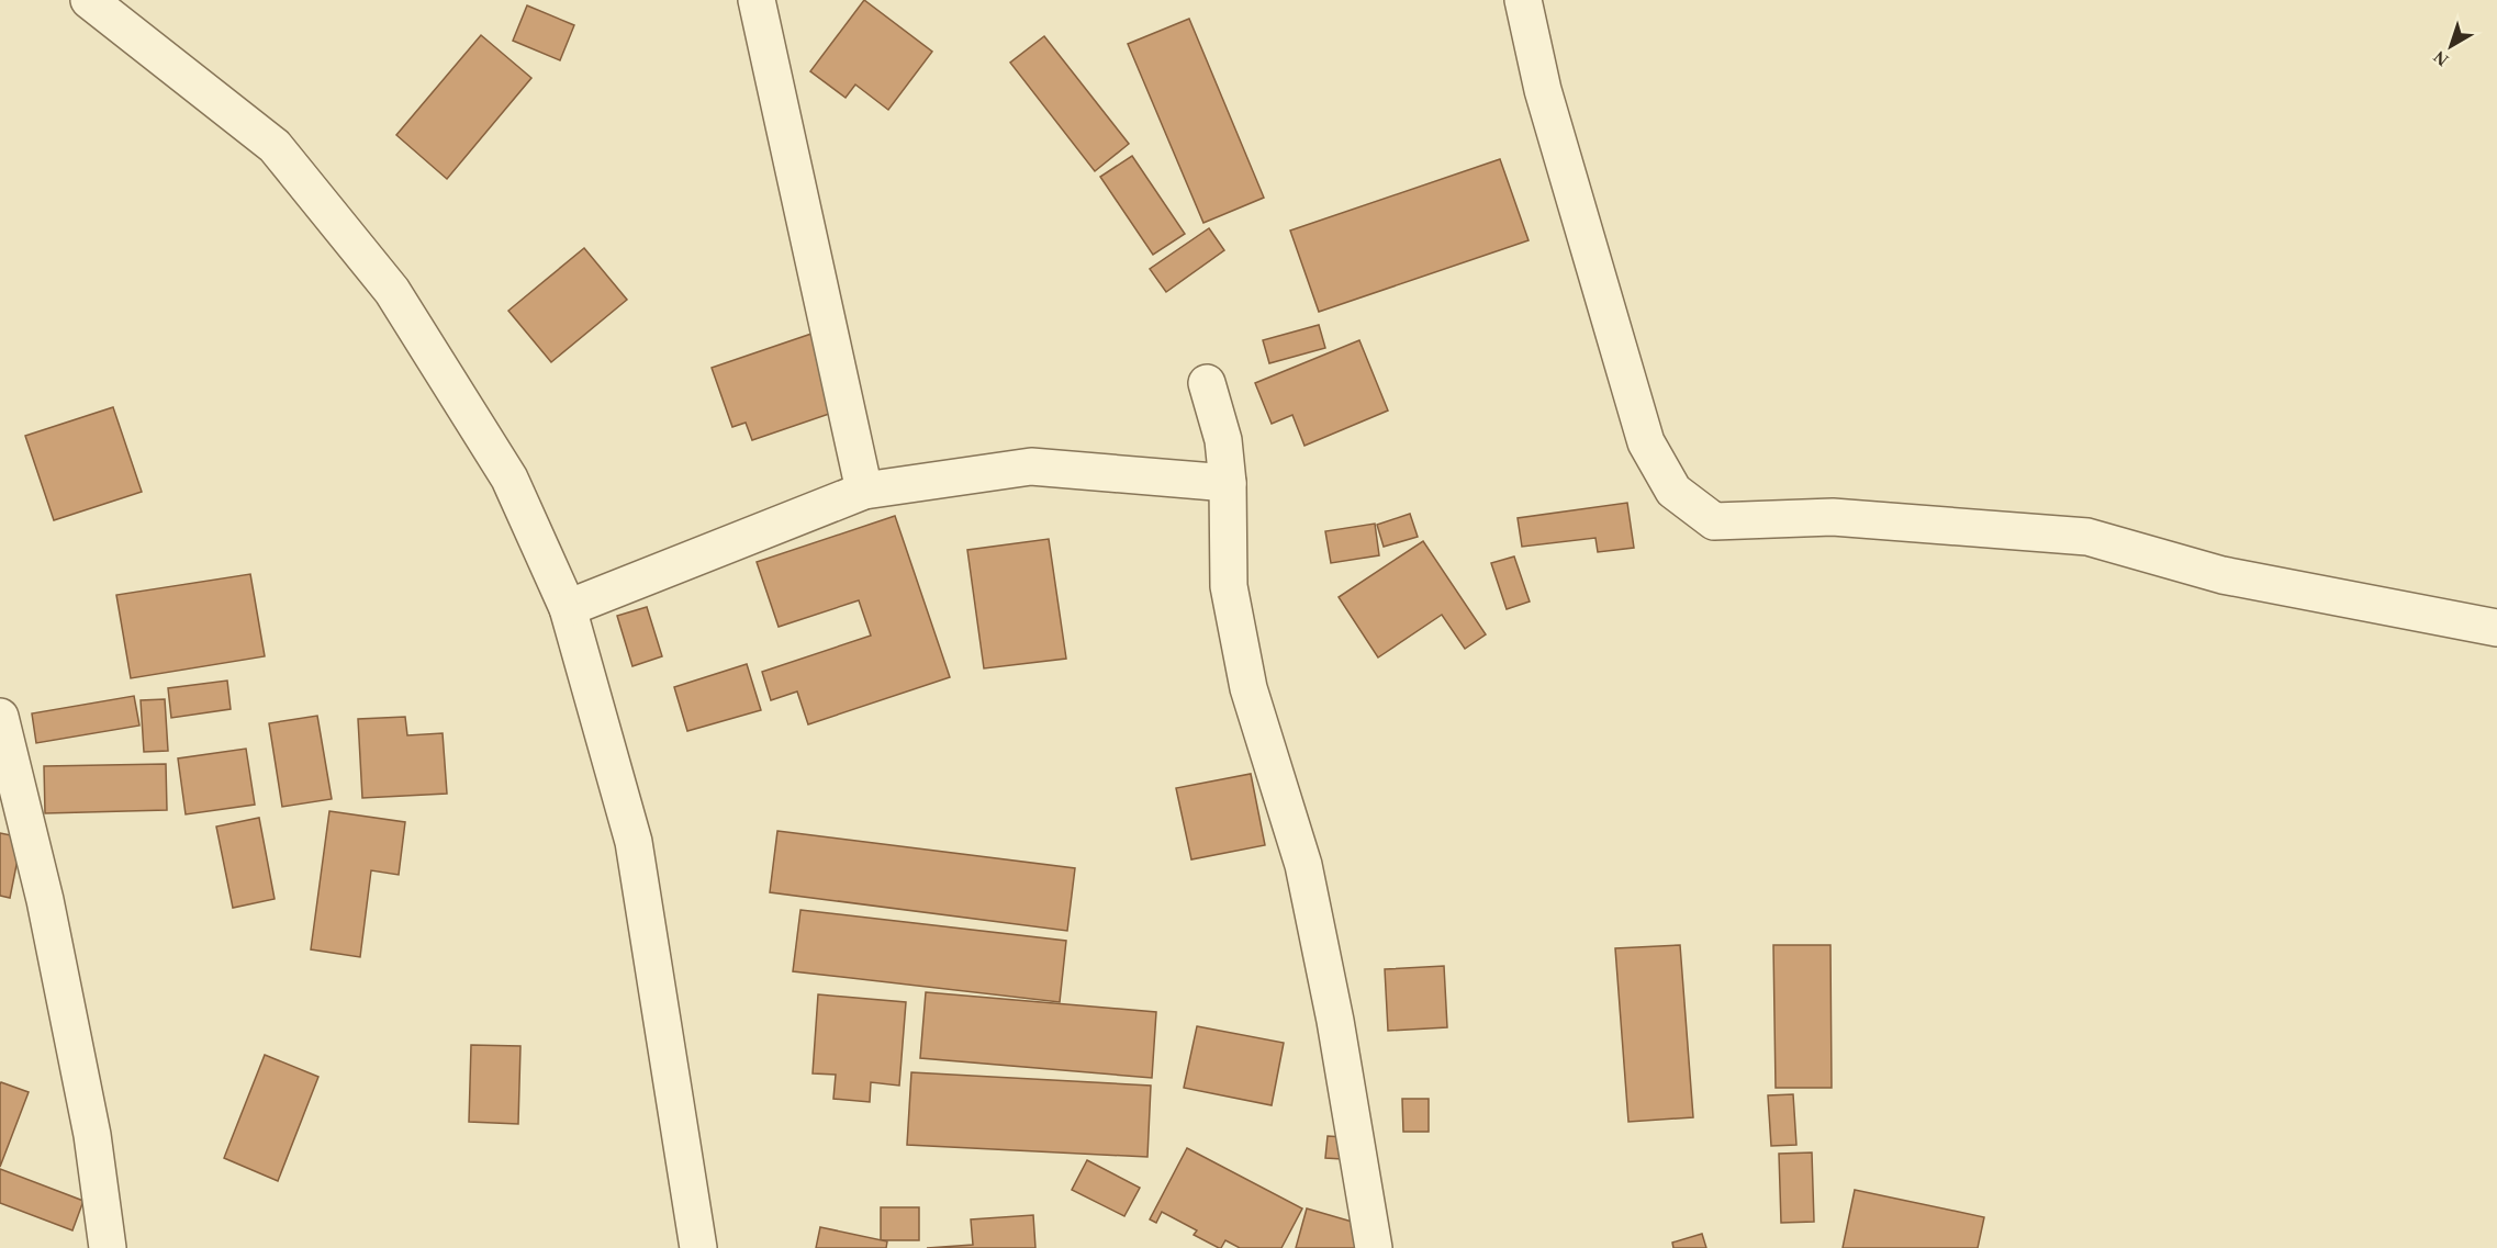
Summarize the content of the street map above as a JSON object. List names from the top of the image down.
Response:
{
  "north": "bottom left"
}
